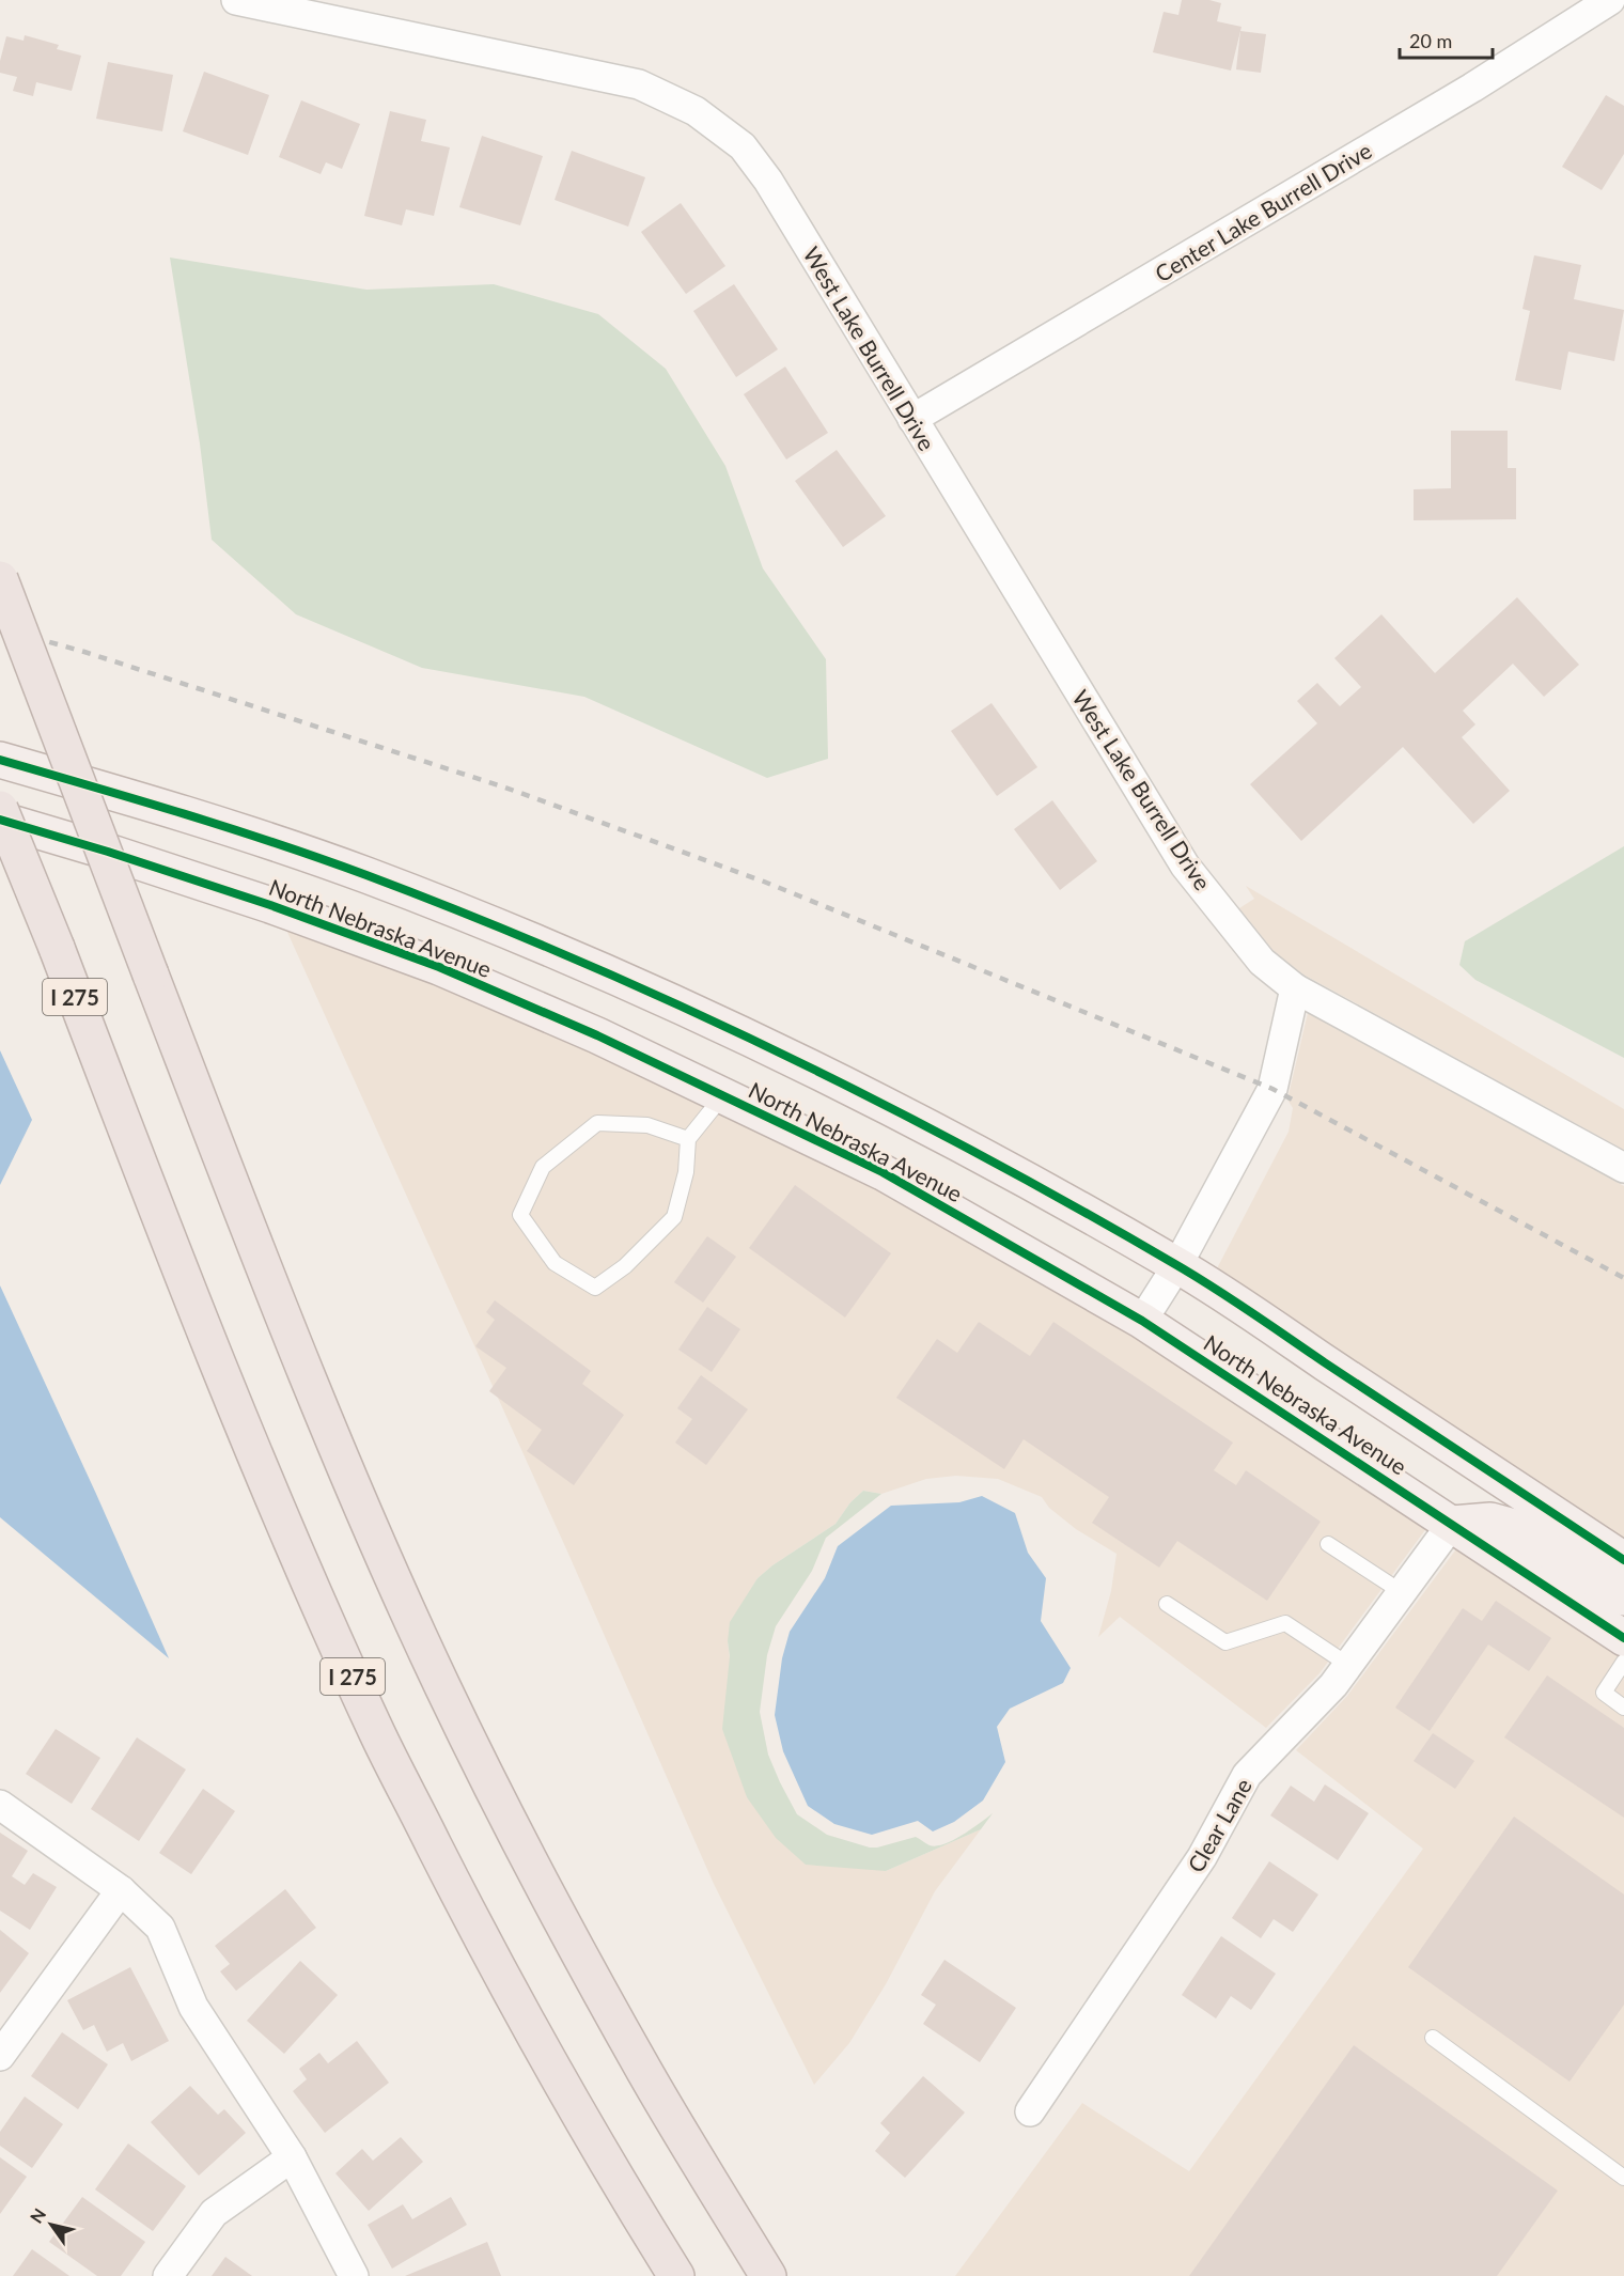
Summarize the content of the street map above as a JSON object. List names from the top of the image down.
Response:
{
  "streets": {
    "highway": ["I 275"],
    "main road": ["North Nebraska Avenue"],
    "street": ["Center Lake Burrell Drive", "West Lake Burrell Drive", "Clear Lane"]
  },
  "crossings": [
    ["Center Lake Burrell Drive", "West Lake Burrell Drive"],
    ["North Nebraska Avenue", "Clear Lane"]
  ],
  "scale_bar": "20 m",
  "north": "top left"
}
